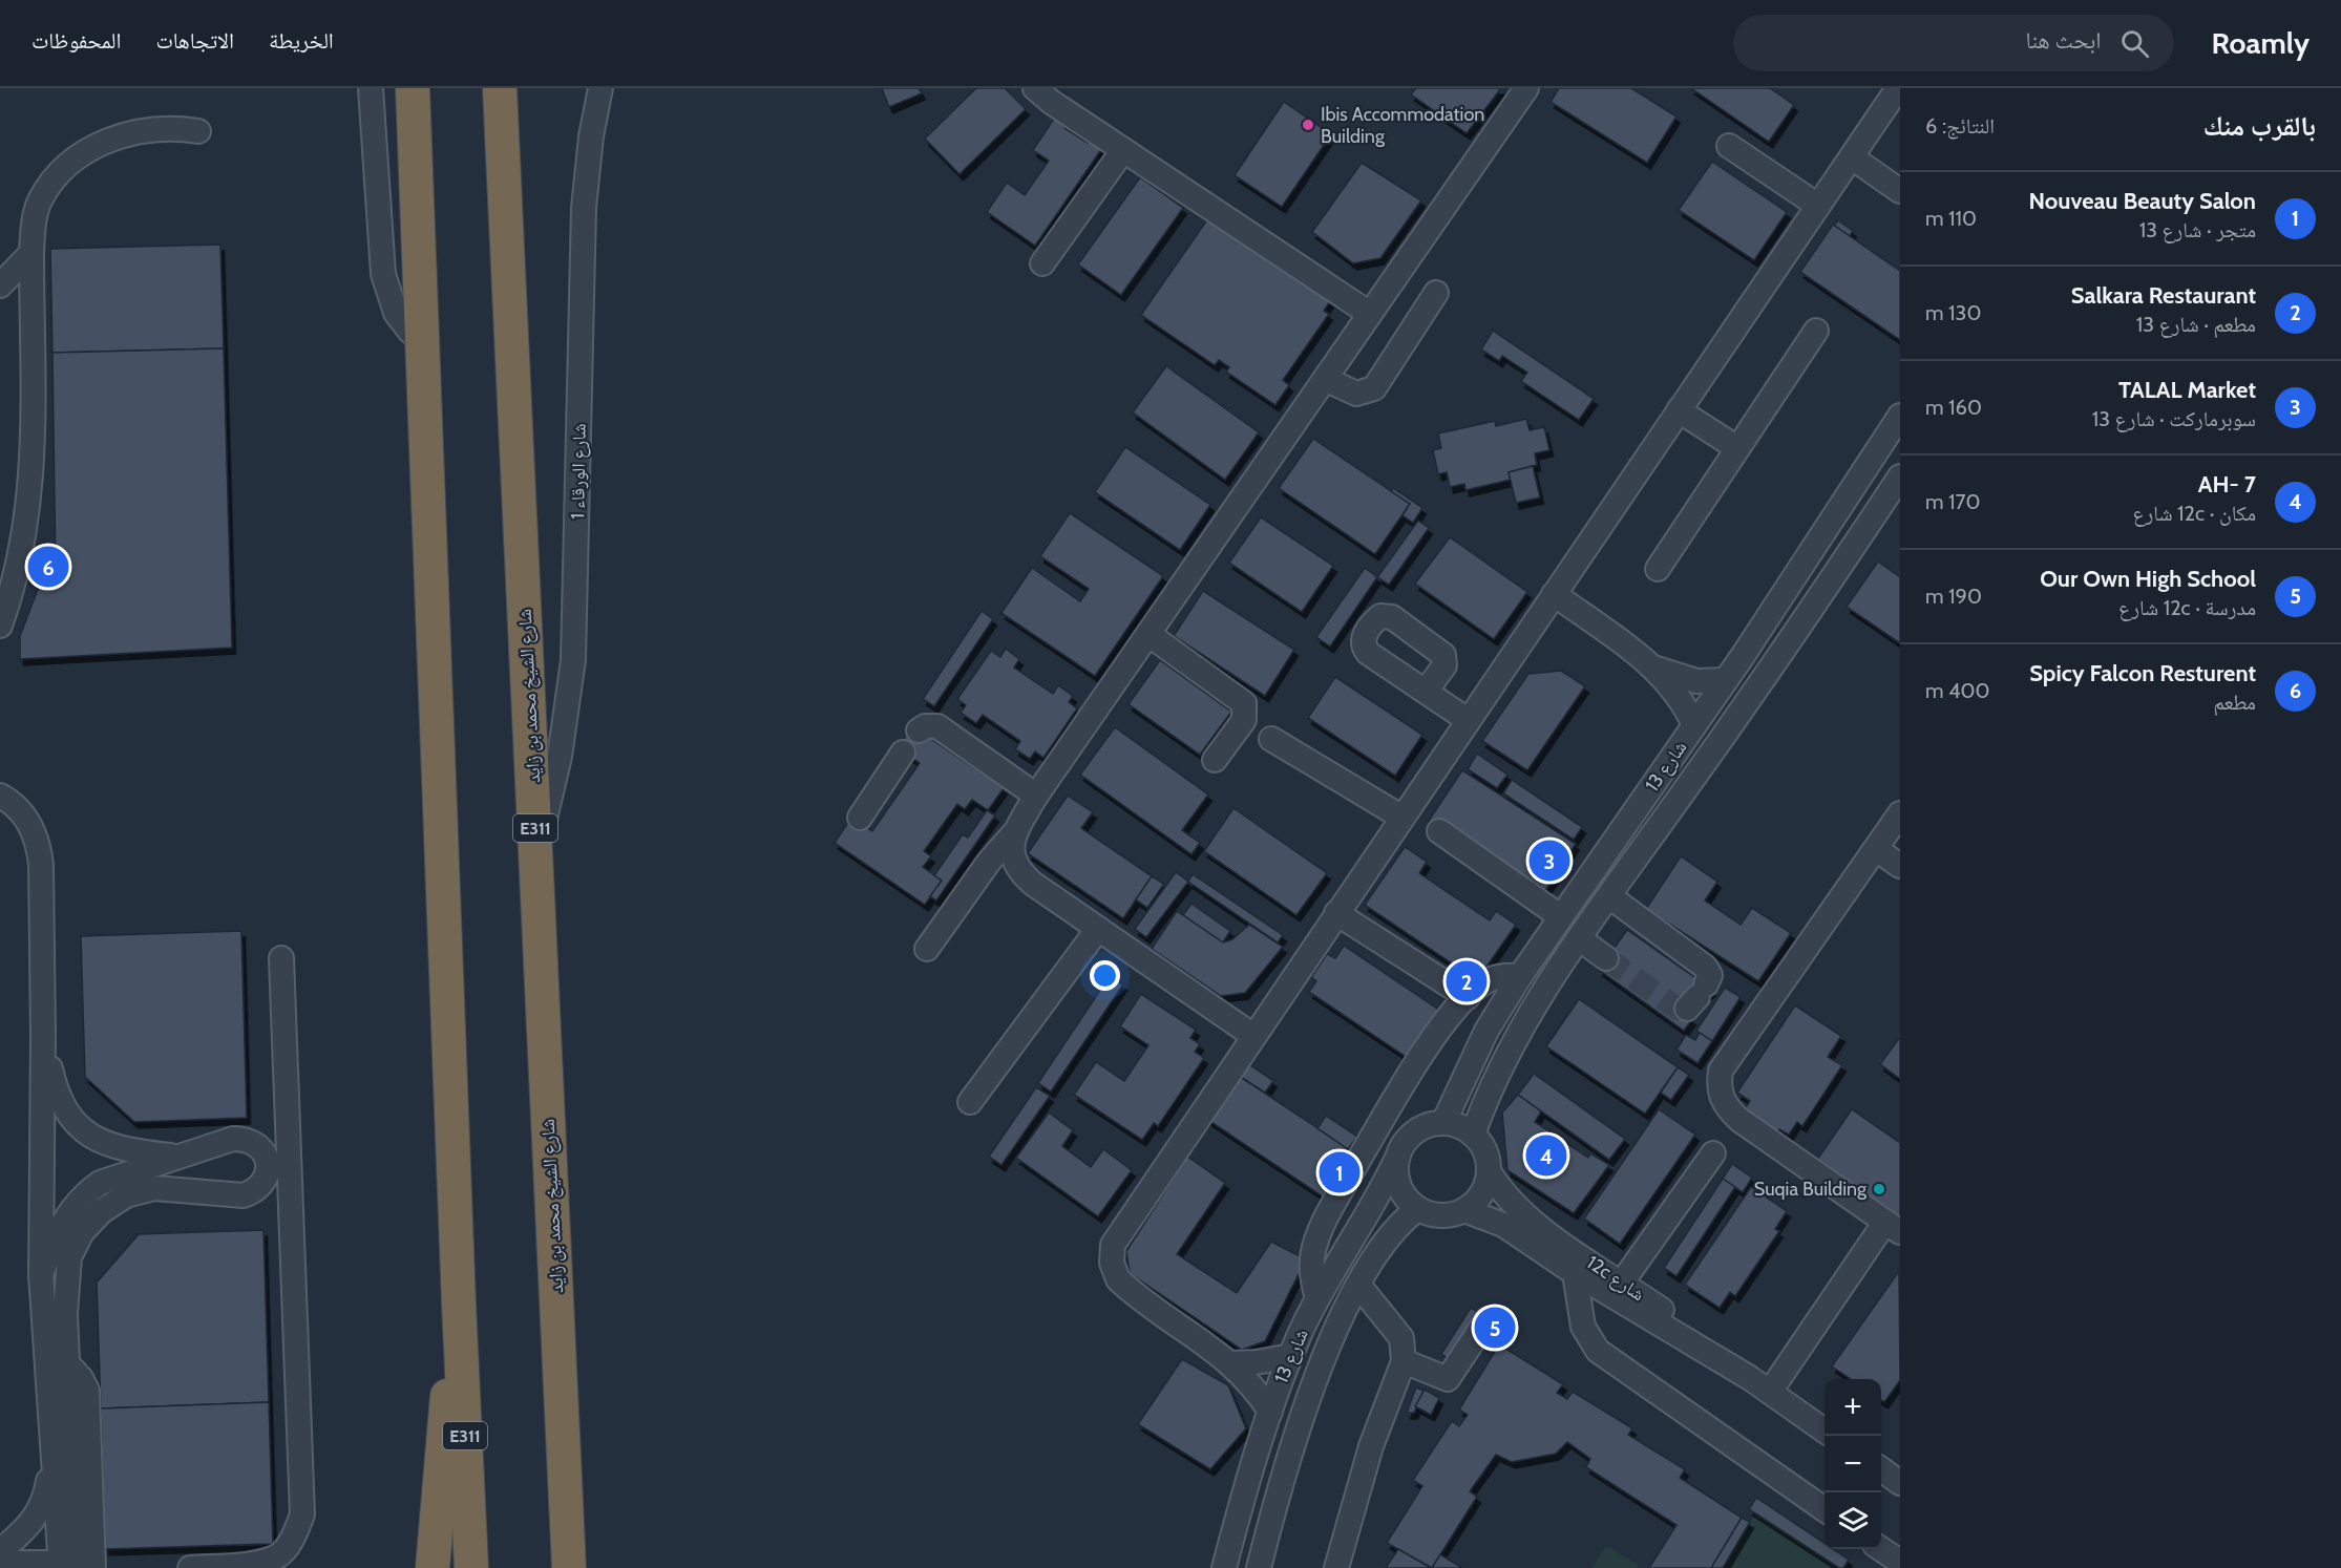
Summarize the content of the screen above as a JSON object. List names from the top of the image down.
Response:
{
  "streets": {
    "highway": ["شارع الشيخ محمد بن زايد", "E311"],
    "street": ["شارع الورقاء 1", "شارع 13", "12c شارع"]
  },
  "crossings": [
    ["شارع الورقاء 1", "شارع الشيخ محمد بن زايد"],
    ["شارع 13", "12c شارع"]
  ],
  "places": ["Ibis Accommodation Building", "Suqia Building"],
  "page": {
    "header": "Roamly",
    "search": "ابحث هنا",
    "nav": ["الخريطة", "الاتجاهات", "المحفوظات"],
    "heading": ["بالقرب منك", "النتائج: 6"],
    "list": [
      {
        "mark": "1",
        "name": "Nouveau Beauty Salon",
        "note": "متجر · شارع 13",
        "value": "110 m"
      },
      {
        "mark": "2",
        "name": "Salkara Restaurant",
        "note": "مطعم · شارع 13",
        "value": "130 m"
      },
      {
        "mark": "3",
        "name": "TALAL Market",
        "note": "سوبرماركت · شارع 13",
        "value": "160 m"
      },
      {
        "mark": "4",
        "name": "AH- 7",
        "note": "مكان · 12c شارع",
        "value": "170 m"
      },
      {
        "mark": "5",
        "name": "Our Own High School",
        "note": "مدرسة · 12c شارع",
        "value": "190 m"
      },
      {
        "mark": "6",
        "name": "Spicy Falcon Resturent",
        "note": "مطعم",
        "value": "400 m"
      }
    ],
    "pins": [
      "6",
      "3",
      "2",
      "4",
      "1",
      "5"
    ],
    "map_buttons": ["+", "−"]
  }
}
